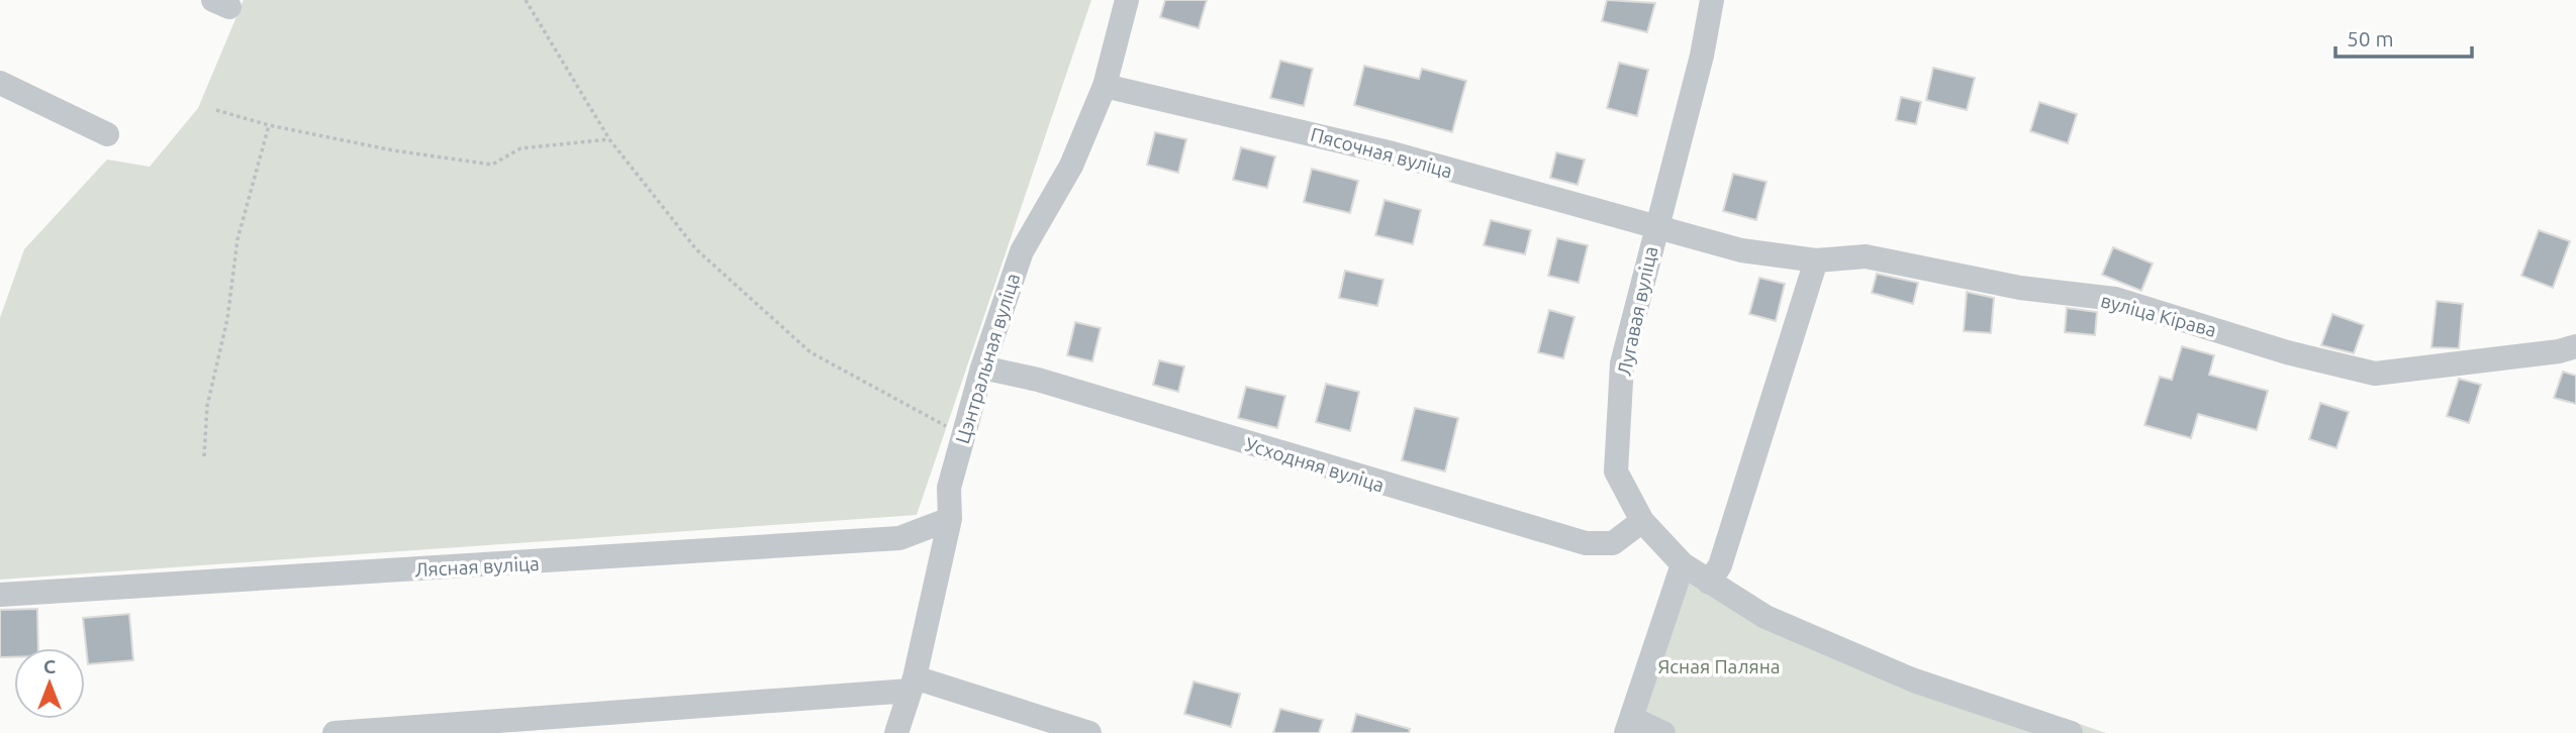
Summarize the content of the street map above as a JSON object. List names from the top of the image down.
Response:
{
  "streets": {
    "street": [
      "Пясочная вуліца",
      "Лугавая вуліца",
      "вуліца Кірава",
      "Цэнтральная вуліца",
      "Усходняя вуліца",
      "Лясная вуліца"
    ]
  },
  "crossings": [
    ["Пясочная вуліца", "Лугавая вуліца"],
    ["Пясочная вуліца", "вуліца Кірава"],
    ["Пясочная вуліца", "Цэнтральная вуліца"],
    ["Лугавая вуліца", "вуліца Кірава"],
    ["Лугавая вуліца", "Усходняя вуліца"],
    ["Цэнтральная вуліца", "Усходняя вуліца"],
    ["Цэнтральная вуліца", "Лясная вуліца"]
  ],
  "parks": ["Ясная Паляна"],
  "scale_bar": "50 m",
  "north": "top"
}
